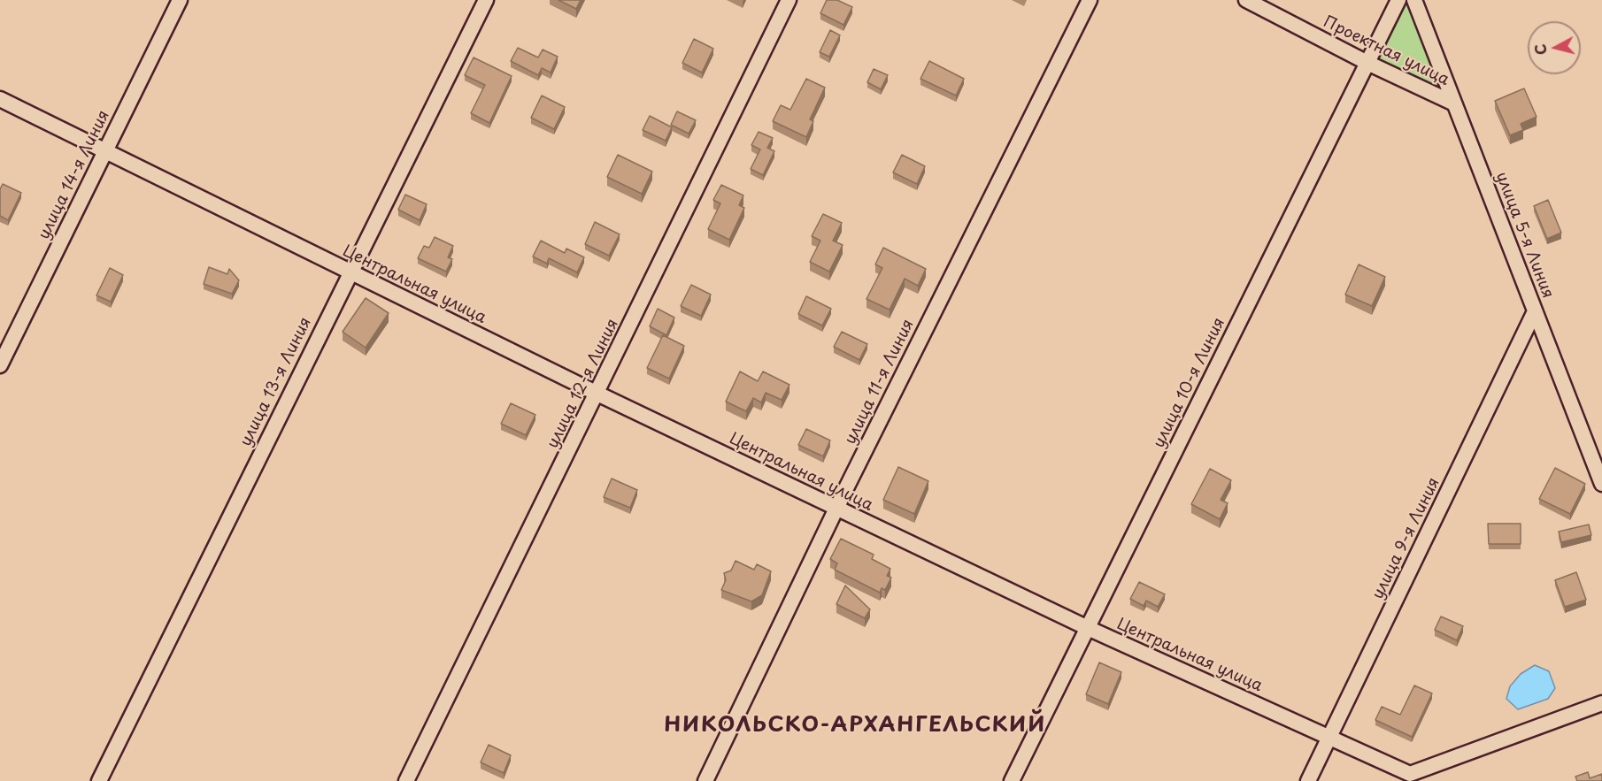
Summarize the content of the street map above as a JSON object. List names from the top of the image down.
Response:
{
  "streets": {
    "street": [
      "Проектная улица",
      "улица 14-я Линия",
      "улица 5-я Линия",
      "Центральная улица",
      "улица 13-я Линия",
      "улица 11-я Линия",
      "улица 10-я Линия",
      "улица 12-я Линия",
      "улица 9-я Линия"
    ]
  },
  "crossings": [
    ["Проектная улица", "улица 5-я Линия"],
    ["Проектная улица", "улица 10-я Линия"],
    ["улица 14-я Линия", "Центральная улица"],
    ["улица 5-я Линия", "улица 9-я Линия"],
    ["Центральная улица", "улица 13-я Линия"],
    ["Центральная улица", "улица 11-я Линия"],
    ["Центральная улица", "улица 10-я Линия"],
    ["Центральная улица", "улица 12-я Линия"],
    ["Центральная улица", "улица 9-я Линия"]
  ],
  "districts": ["НИКОЛЬСКО-АРХАНГЕЛЬСКИЙ"],
  "north": "left"
}
